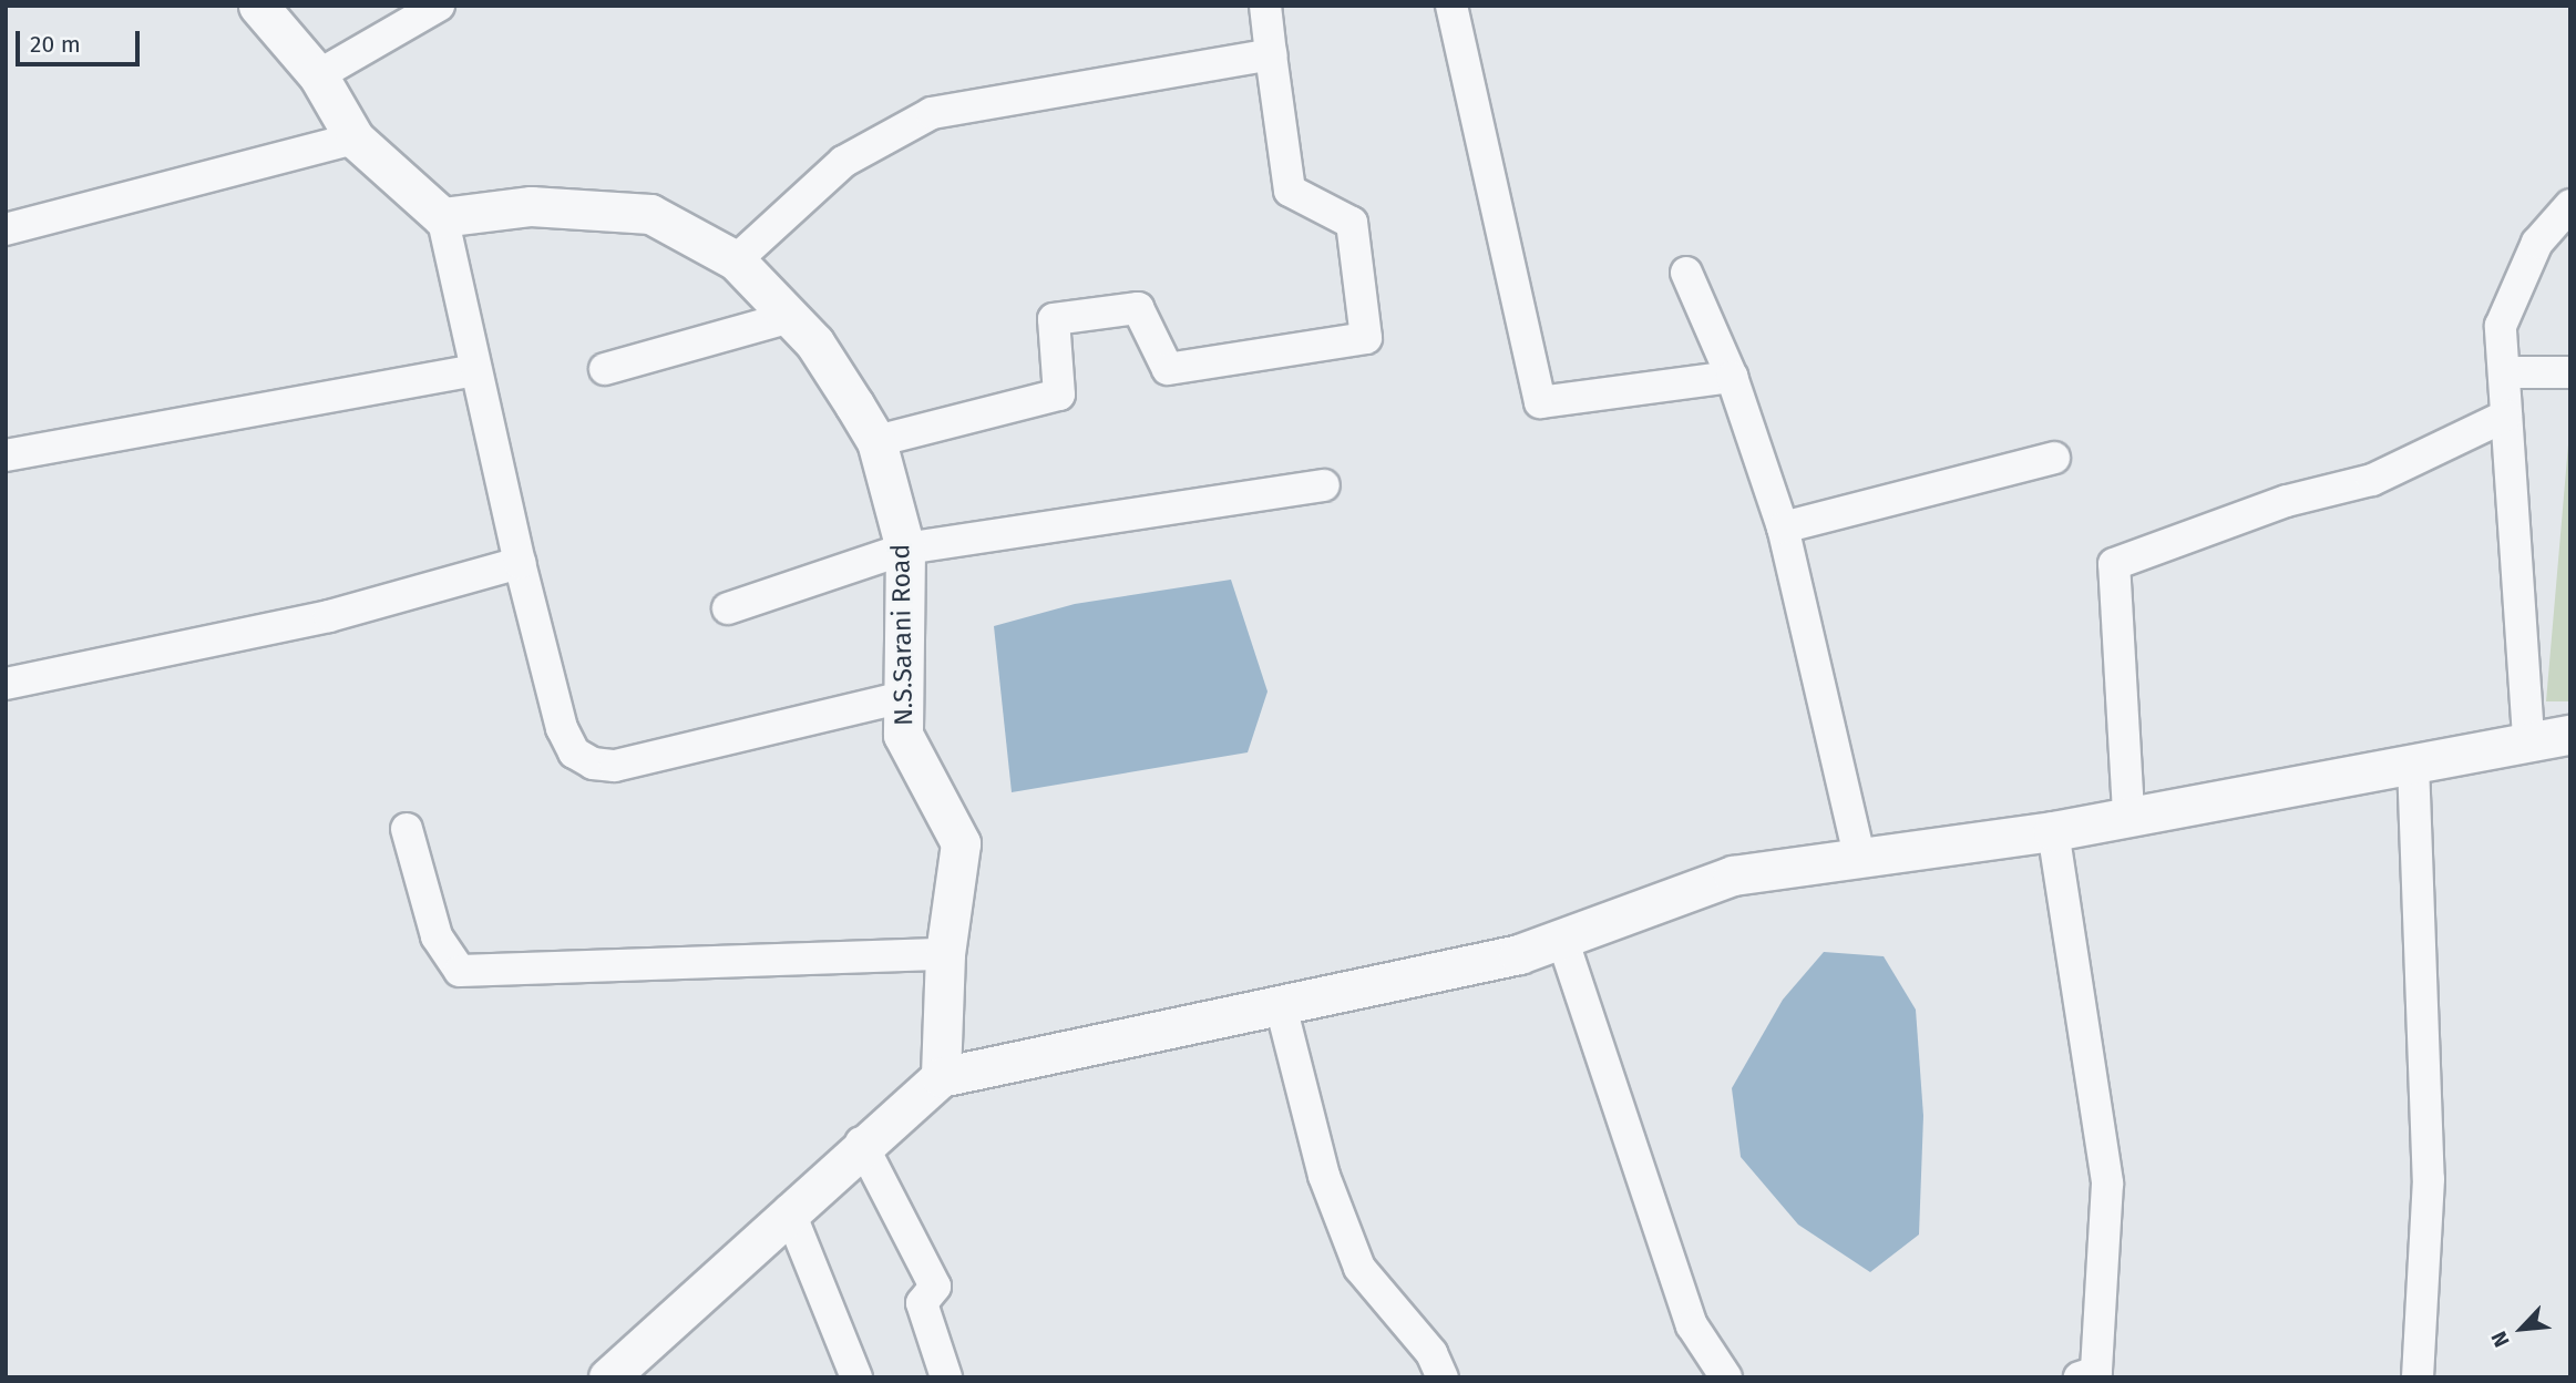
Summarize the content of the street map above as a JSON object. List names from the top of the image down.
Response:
{
  "streets": {
    "street": ["N.S.Sarani Road"]
  },
  "scale_bar": "20 m",
  "north": "bottom left"
}
